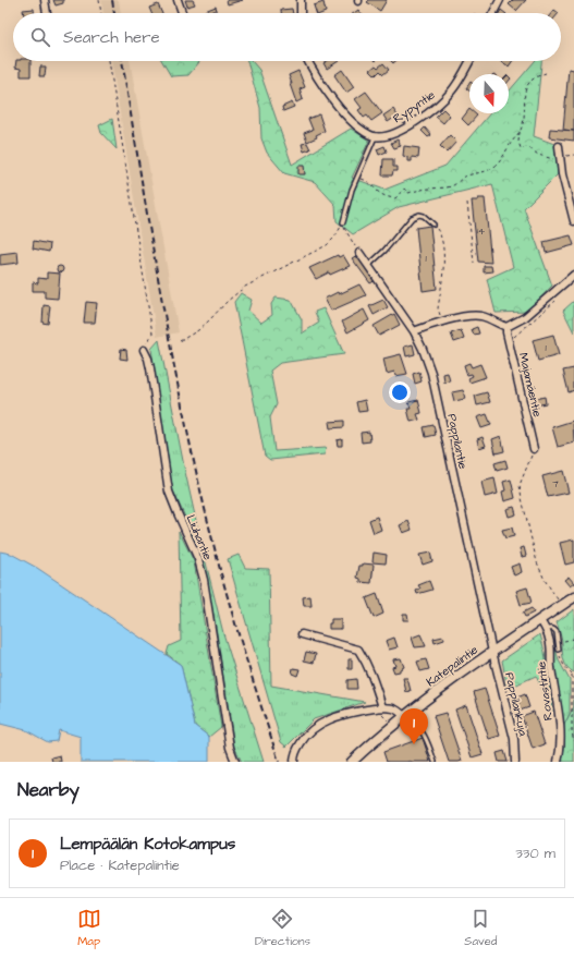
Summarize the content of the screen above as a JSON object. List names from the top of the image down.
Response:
{
  "streets": {
    "street": [
      "Rypyntie",
      "Majamäentie",
      "Pappilantie",
      "Liuhantie",
      "Katepalintie",
      "Rovastintie",
      "Pappilankuja"
    ]
  },
  "crossings": [
    ["Pappilantie", "Katepalintie"],
    ["Pappilantie", "Pappilankuja"],
    ["Katepalintie", "Rovastintie"],
    ["Katepalintie", "Pappilankuja"]
  ],
  "house_numbers": [
    "4",
    "1",
    "1",
    "7"
  ],
  "north": "bottom",
  "page": {
    "search": "Search here",
    "pins": "1",
    "heading": "Nearby",
    "list": [
      {
        "mark": "1",
        "name": "Lempäälän Kotokampus",
        "note": "Place · Katepalintie",
        "value": "330 m"
      }
    ],
    "nav": ["Map", "Directions", "Saved"]
  }
}
